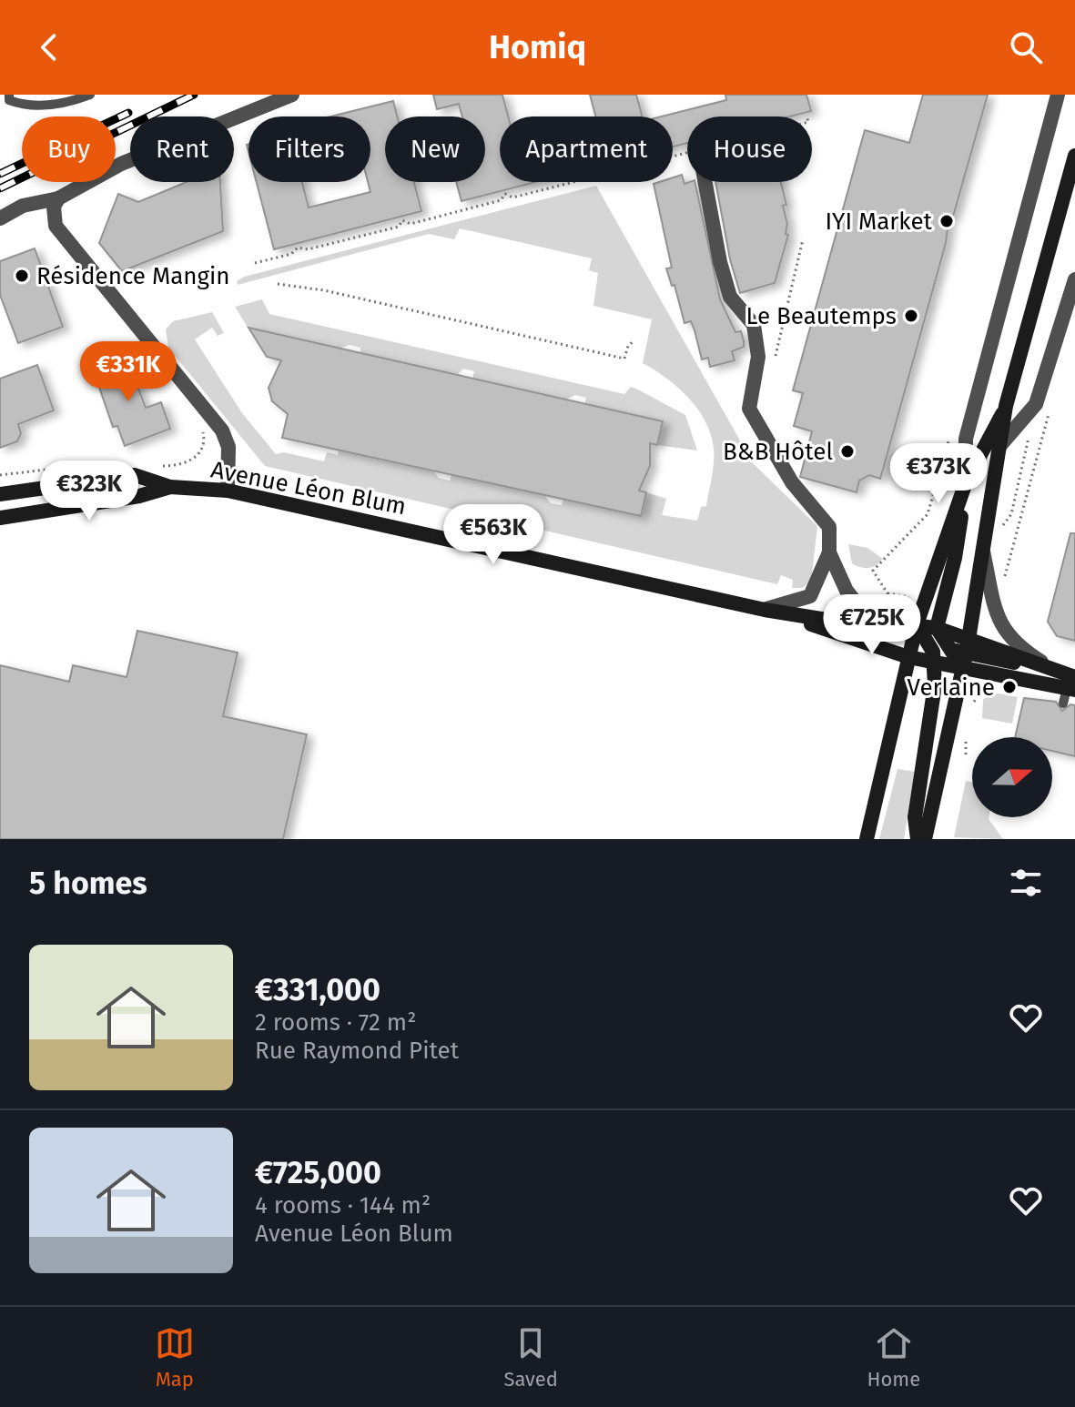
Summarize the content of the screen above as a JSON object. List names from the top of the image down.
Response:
{
  "streets": {
    "street": ["Avenue Léon Blum"]
  },
  "places": [
    "IYI Market",
    "Résidence Mangin",
    "Le Beautemps",
    "B&B Hôtel",
    "Verlaine"
  ],
  "north": "right",
  "page": {
    "header": "Homiq",
    "chip": [
      "Buy",
      "Rent",
      "Filters",
      "New",
      "Apartment",
      "House"
    ],
    "price": [
      "€331K",
      "€373K",
      "€323K",
      "€563K",
      "€725K"
    ],
    "heading": "5 homes",
    "list": [
      {
        "name": "€331,000",
        "note": "2 rooms · 72 m² · Rue Raymond Pitet"
      },
      {
        "name": "€725,000",
        "note": "4 rooms · 144 m² · Avenue Léon Blum"
      }
    ],
    "tabs": ["Map", "Saved", "Home"]
  }
}
